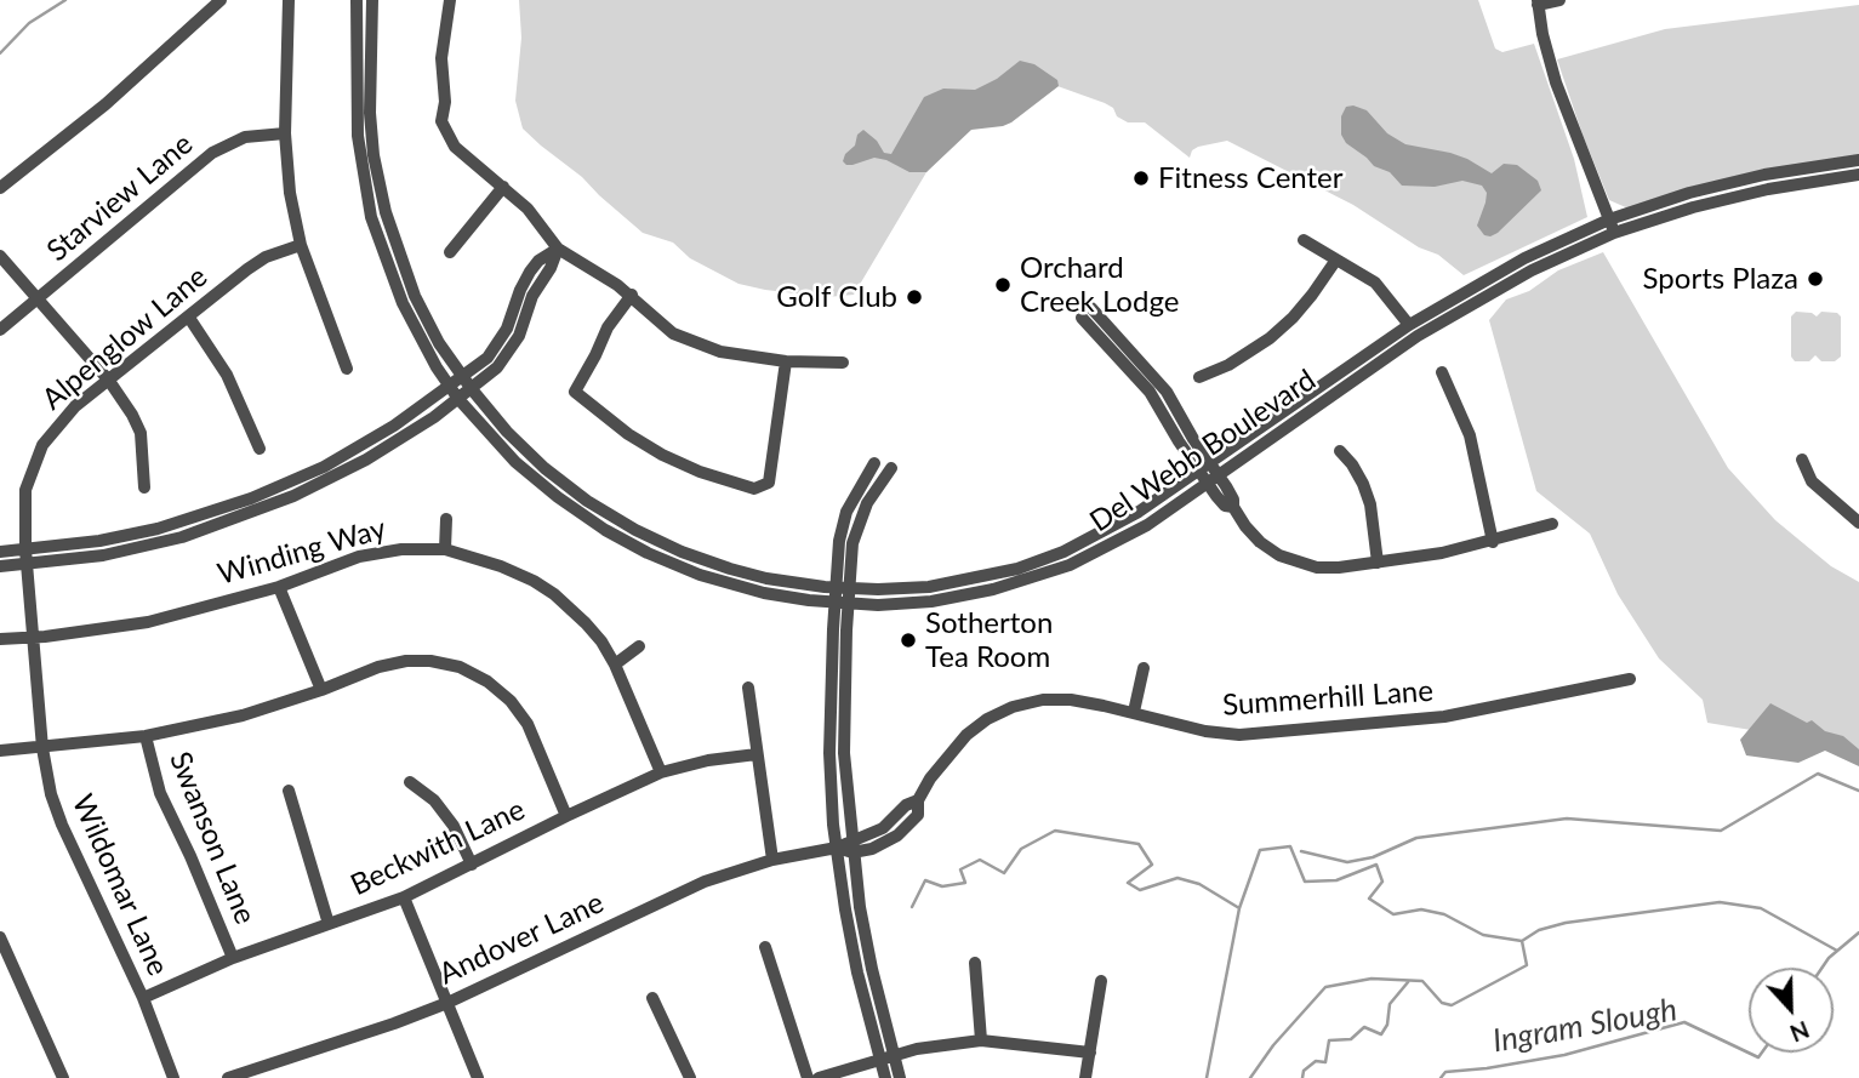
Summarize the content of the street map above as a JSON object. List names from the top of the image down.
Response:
{
  "streets": {
    "street": [
      "Starview Lane",
      "Alpenglow Lane",
      "Del Webb Boulevard",
      "Winding Way",
      "Summerhill Lane",
      "Swanson Lane",
      "Beckwith Lane",
      "Wildomar Lane",
      "Andover Lane"
    ]
  },
  "crossings": [
    ["Alpenglow Lane", "Wildomar Lane"],
    ["Winding Way", "Beckwith Lane"],
    ["Winding Way", "Wildomar Lane"],
    ["Summerhill Lane", "Andover Lane"],
    ["Swanson Lane", "Beckwith Lane"],
    ["Beckwith Lane", "Wildomar Lane"]
  ],
  "water": ["Ingram Slough"],
  "places": [
    "Fitness Center",
    "Sports Plaza",
    "Orchard Creek Lodge",
    "Golf Club",
    "Sotherton Tea Room"
  ],
  "north": "bottom"
}
